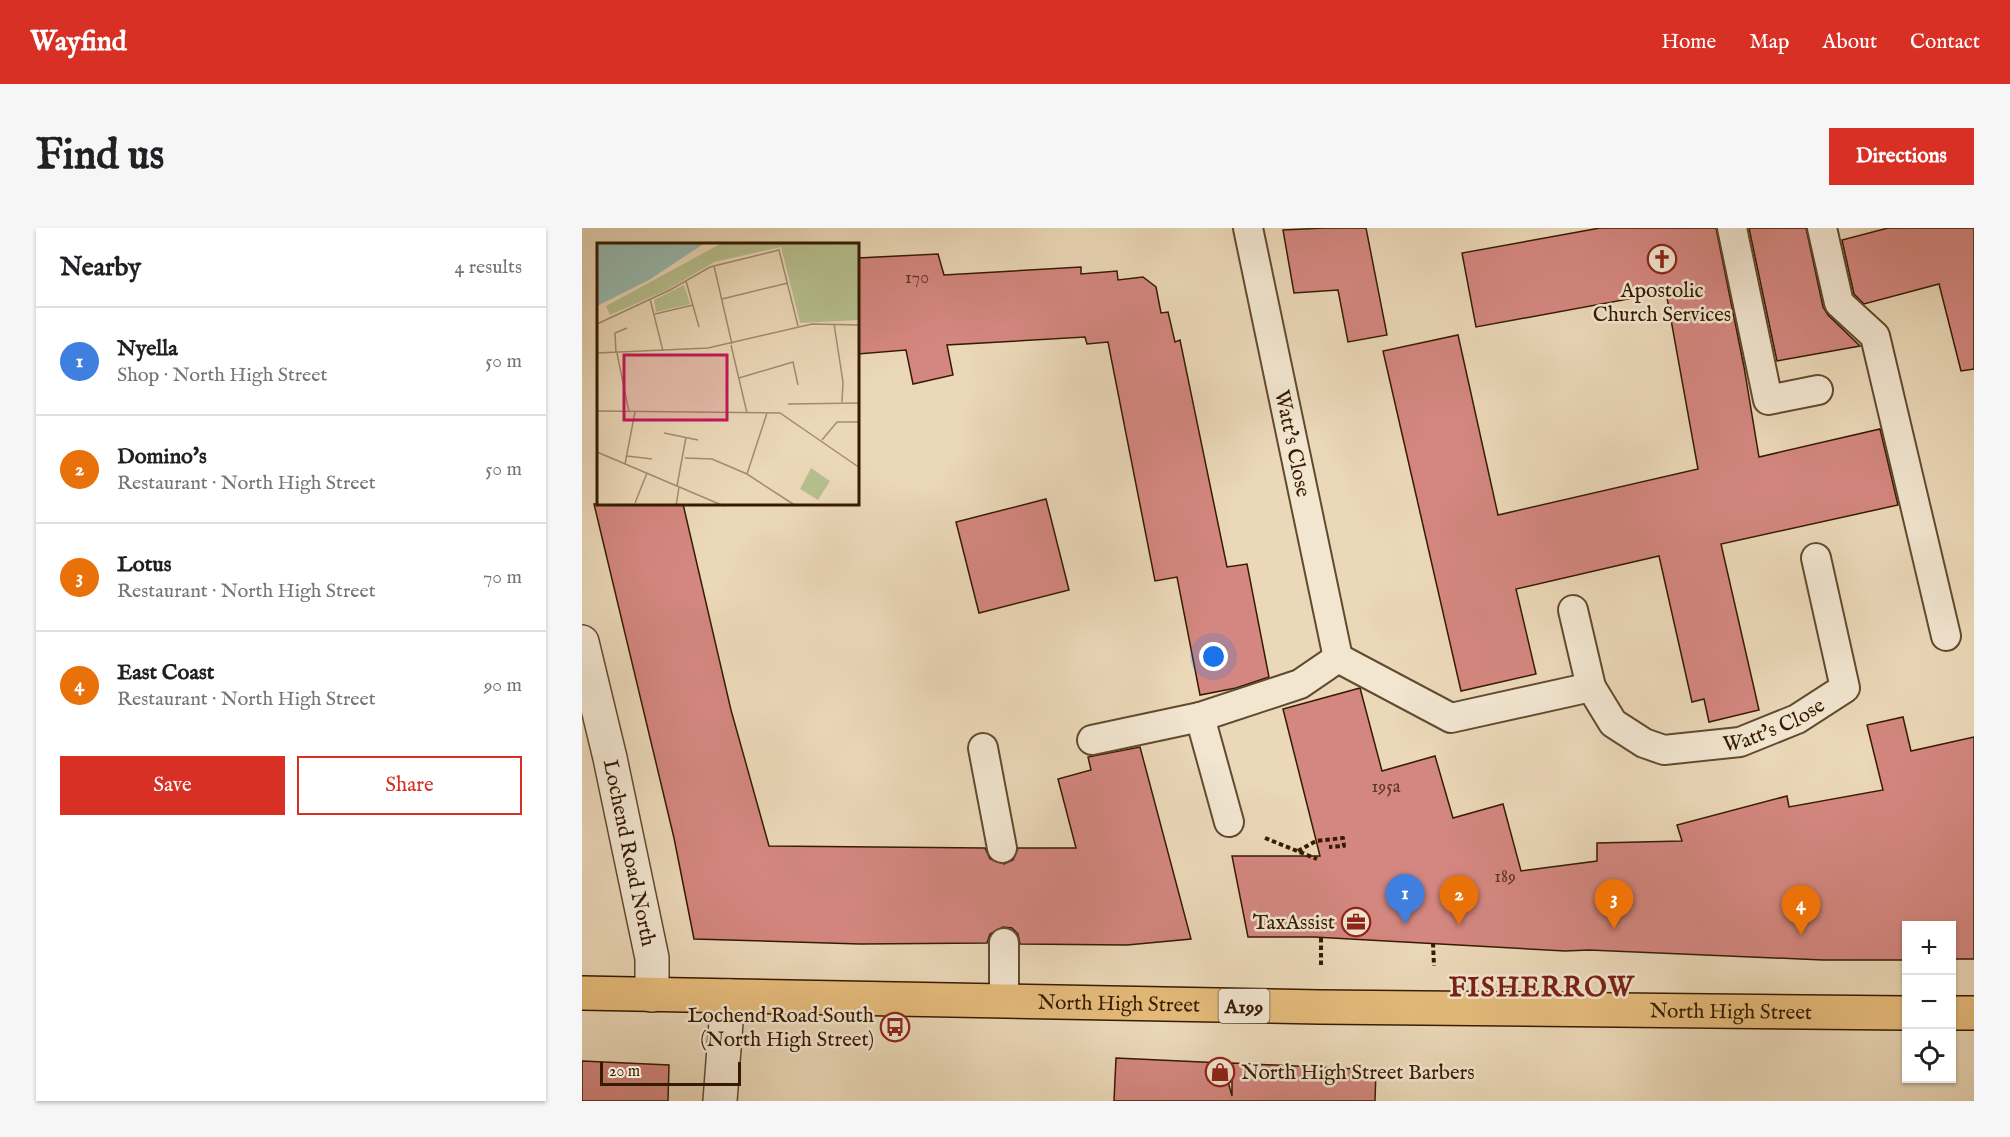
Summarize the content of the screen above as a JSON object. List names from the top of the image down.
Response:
{
  "streets": {
    "main road": ["North High Street", "A199"],
    "street": ["Lochend Road North"],
    "lane": ["Watt's Close"]
  },
  "crossings": [
    ["Lochend Road North", "North High Street"]
  ],
  "districts": ["FISHERROW"],
  "places": {
    "church": ["Apostolic Church Services"],
    "office": ["TaxAssist"],
    "bus stop": ["Lochend Road South (North High Street)"],
    "shop": ["North High Street Barbers"]
  },
  "house_numbers": ["170", "195a", "189"],
  "scale_bar": "20 m",
  "page": {
    "header": "Wayfind",
    "nav": [
      "Home",
      "Map",
      "About",
      "Contact"
    ],
    "buttons": [
      "Directions",
      ["Save", "Share"]
    ],
    "title": "Find us",
    "heading": ["Nearby", "4 results"],
    "list": [
      {
        "mark": "1",
        "name": "Nyella",
        "note": "Shop · North High Street",
        "value": "50 m"
      },
      {
        "mark": "2",
        "name": "Domino's",
        "note": "Restaurant · North High Street",
        "value": "50 m"
      },
      {
        "mark": "3",
        "name": "Lotus",
        "note": "Restaurant · North High Street",
        "value": "70 m"
      },
      {
        "mark": "4",
        "name": "East Coast",
        "note": "Restaurant · North High Street",
        "value": "90 m"
      }
    ],
    "pins": [
      "1",
      "2",
      "3",
      "4"
    ],
    "map_buttons": ["+", "−"],
    "scale": "20 m"
  }
}
